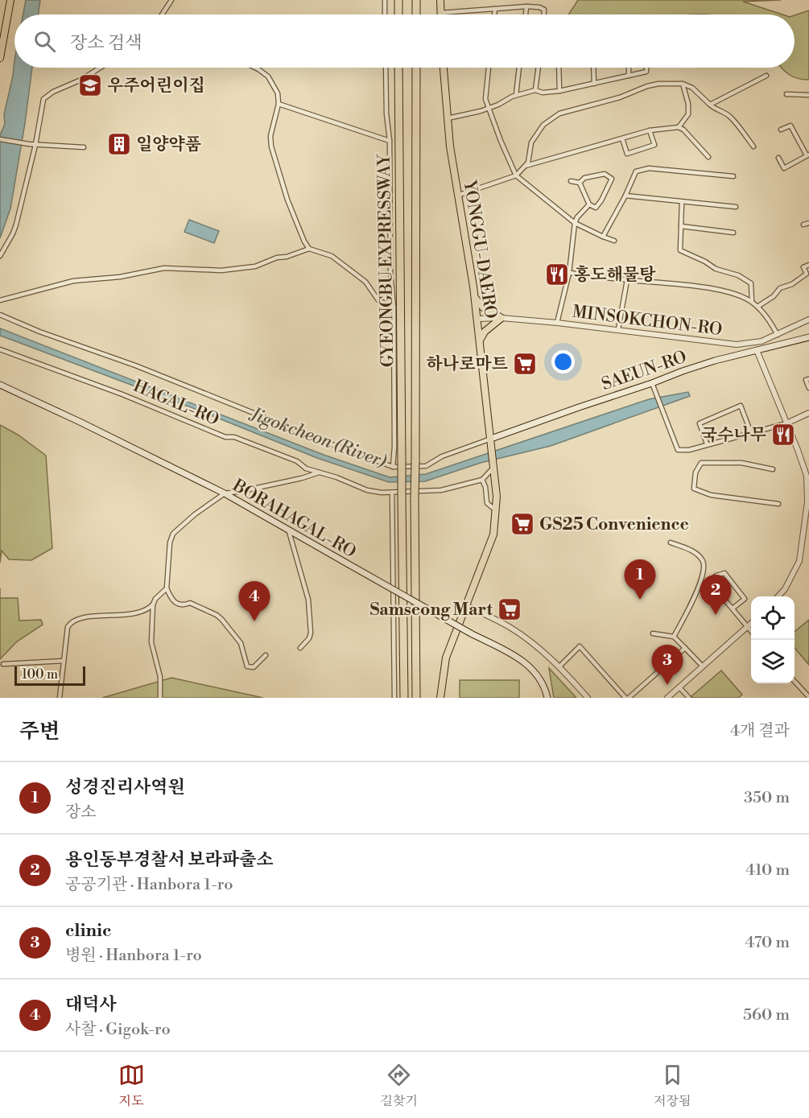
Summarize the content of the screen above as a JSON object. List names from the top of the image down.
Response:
{
  "streets": {
    "highway": ["GYEONGBU EXPRESSWAY"],
    "main road": ["YONGGU-DAERO", "SAEUN-RO", "BORAHAGAL-RO"],
    "street": ["MINSOKCHON-RO", "HAGAL-RO"]
  },
  "crossings": [
    ["YONGGU-DAERO", "MINSOKCHON-RO"],
    ["YONGGU-DAERO", "SAEUN-RO"]
  ],
  "water": ["Jigokcheon (River)"],
  "places": {
    "school or university": ["우주어린이집"],
    "building": ["일양약품"],
    "restaurant": ["홍도해물탕", "국수나무"],
    "supermarket": ["하나로마트", "GS25 Convenience", "Samseong Mart"]
  },
  "scale_bar": "100 m",
  "page": {
    "search": "장소 검색",
    "pins": [
      "1",
      "2",
      "4",
      "3"
    ],
    "scale": "100 m",
    "heading": ["주변", "4개 결과"],
    "list": [
      {
        "mark": "1",
        "name": "성경진리사역원",
        "note": "장소",
        "value": "350 m"
      },
      {
        "mark": "2",
        "name": "용인동부경찰서 보라파출소",
        "note": "공공기관 · Hanbora 1-ro",
        "value": "410 m"
      },
      {
        "mark": "3",
        "name": "clinic",
        "note": "병원 · Hanbora 1-ro",
        "value": "470 m"
      },
      {
        "mark": "4",
        "name": "대덕사",
        "note": "사찰 · Gigok-ro",
        "value": "560 m"
      }
    ],
    "nav": ["지도", "길찾기", "저장됨"]
  }
}
